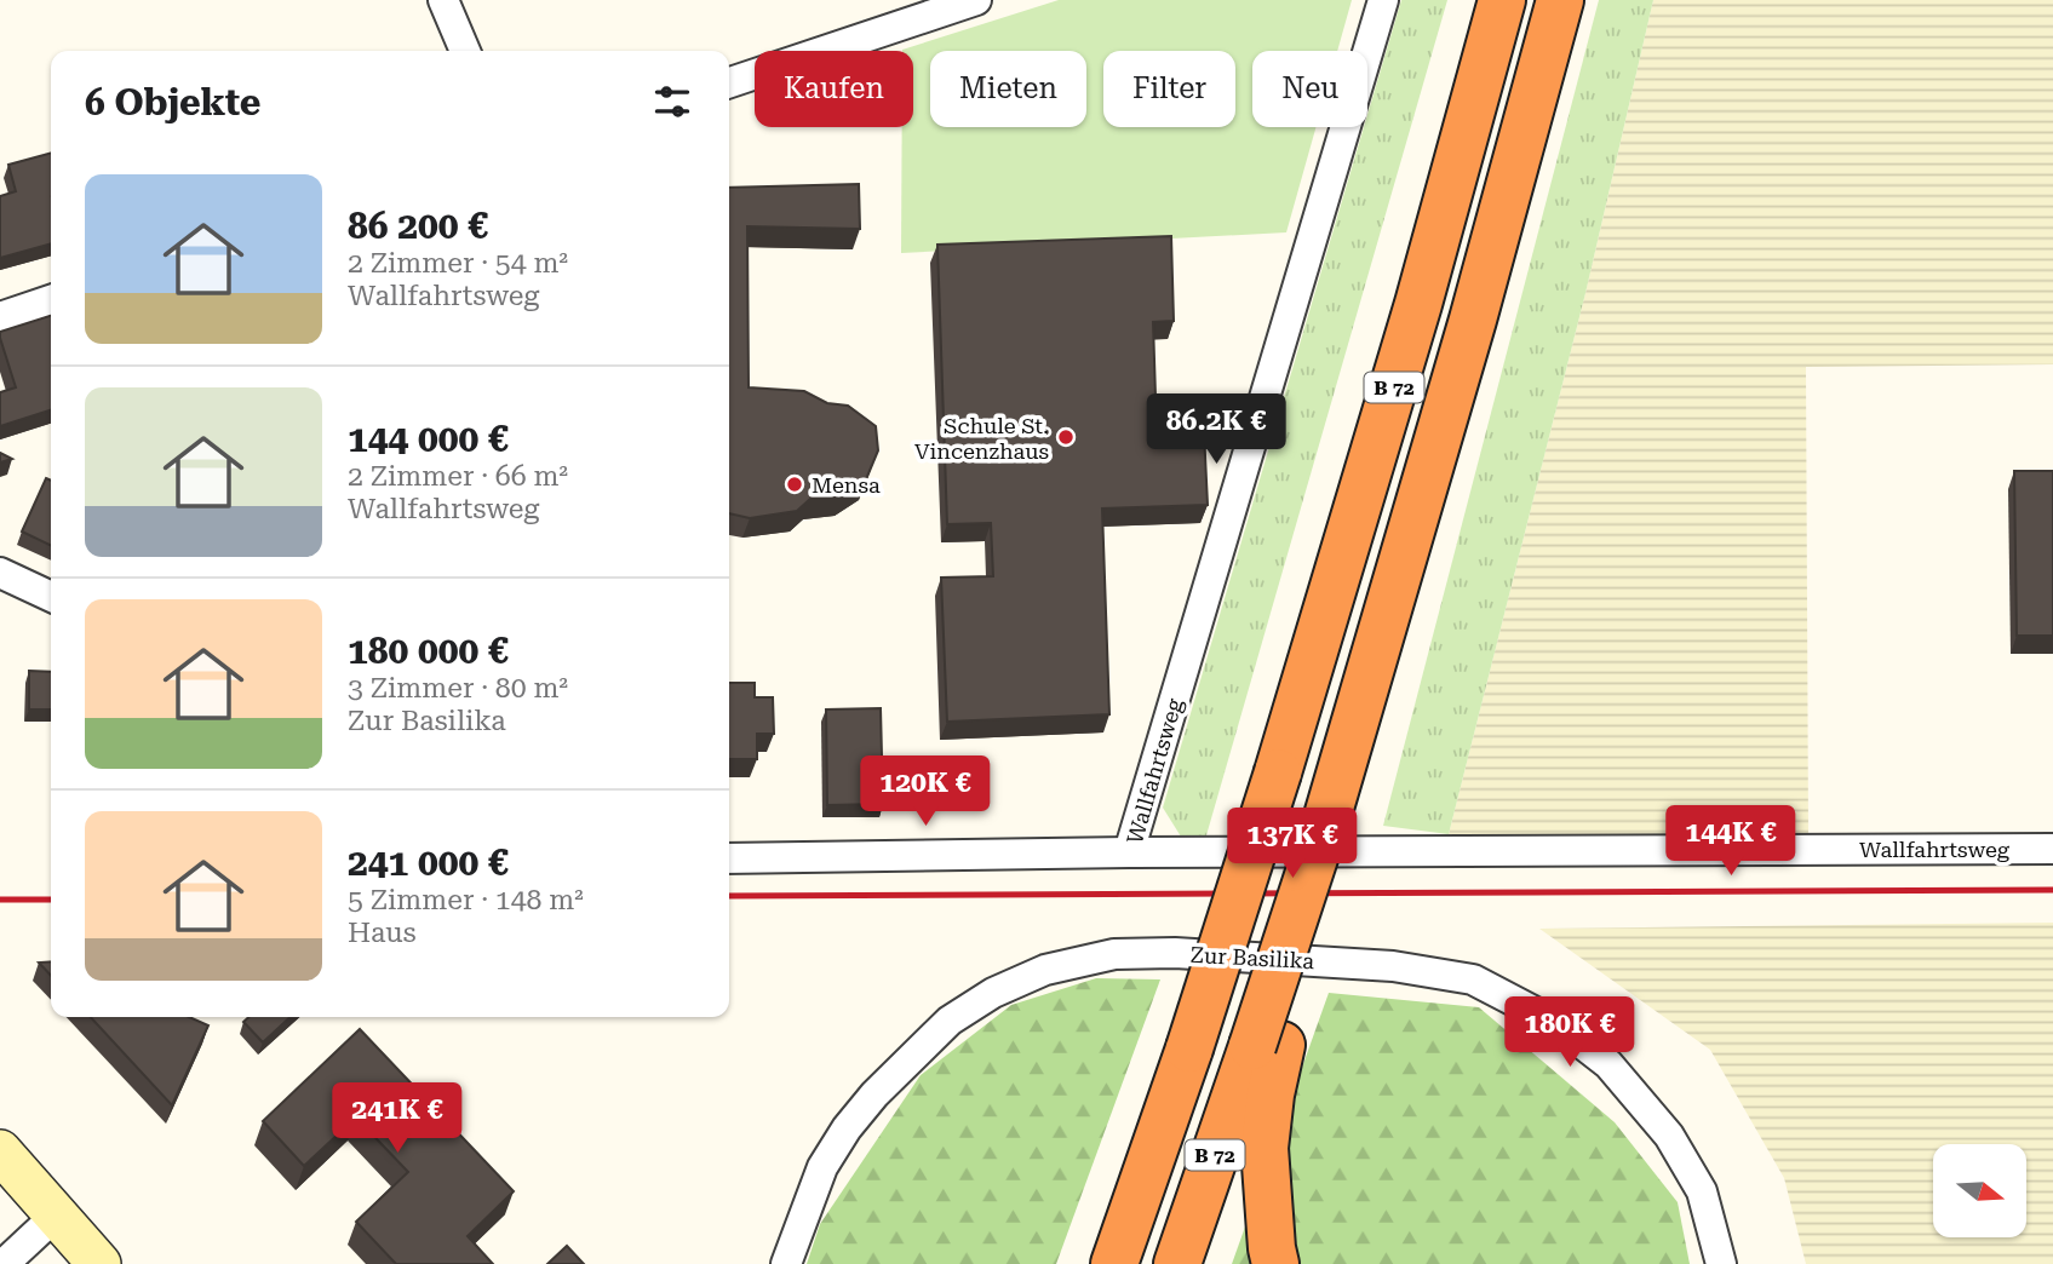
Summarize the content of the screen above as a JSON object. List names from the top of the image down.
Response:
{
  "streets": {
    "highway": ["B 72"],
    "street": ["Wallfahrtsweg", "Zur Basilika"]
  },
  "places": ["Schule St. Vincenzhaus", "Mensa"],
  "north": "right",
  "page": {
    "chip": [
      "Kaufen",
      "Mieten",
      "Filter",
      "Neu"
    ],
    "heading": "6 Objekte",
    "list": [
      {
        "name": "86 200 €",
        "note": "2 Zimmer · 54 m² · Wallfahrtsweg"
      },
      {
        "name": "144 000 €",
        "note": "2 Zimmer · 66 m² · Wallfahrtsweg"
      },
      {
        "name": "180 000 €",
        "note": "3 Zimmer · 80 m² · Zur Basilika"
      },
      {
        "name": "241 000 €",
        "note": "5 Zimmer · 148 m² · Haus"
      }
    ],
    "price": [
      "86.2K €",
      "120K €",
      "144K €",
      "137K €",
      "180K €",
      "241K €"
    ]
  }
}
